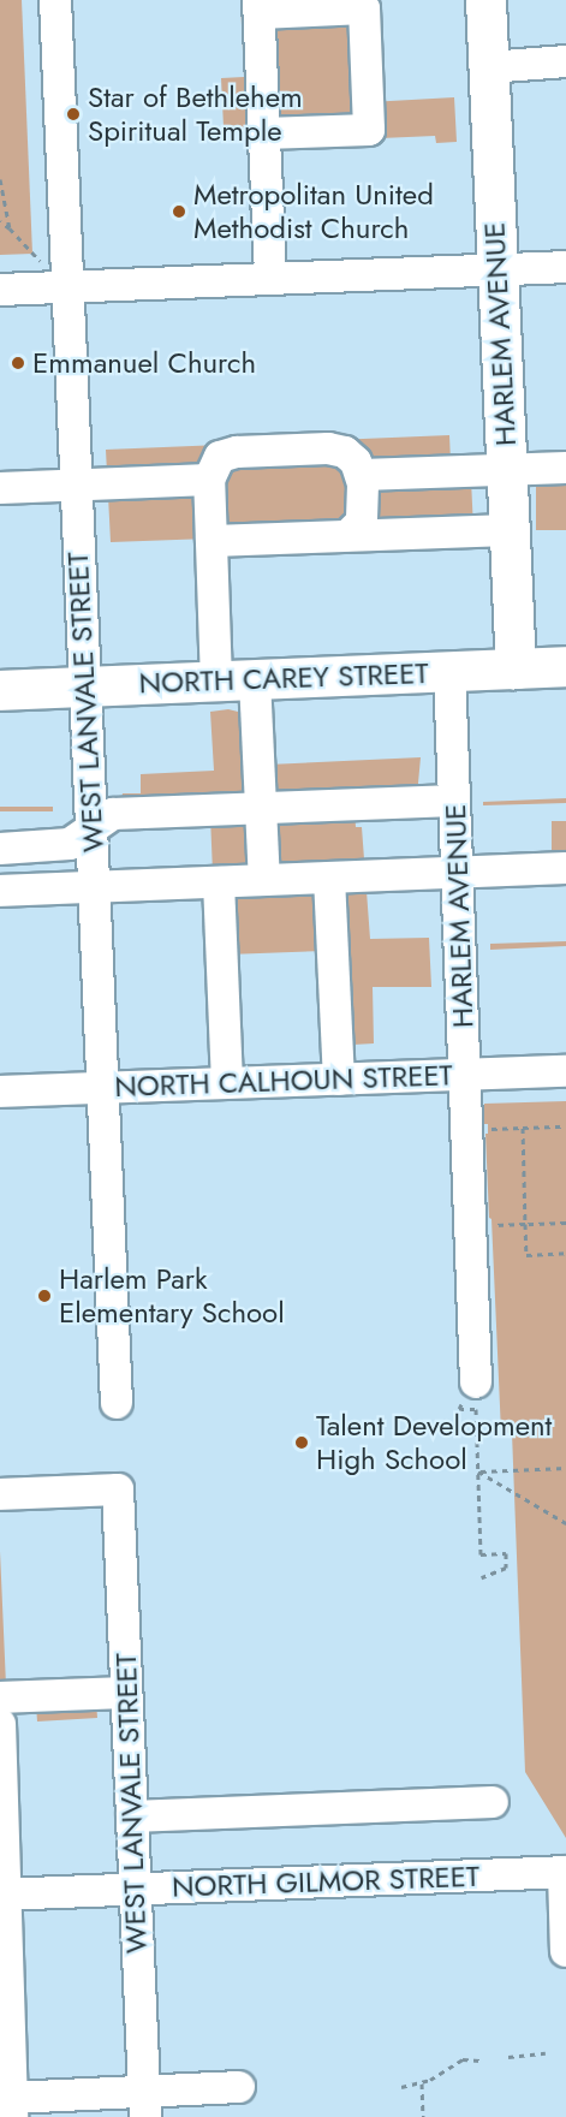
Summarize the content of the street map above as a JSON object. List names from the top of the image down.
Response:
{
  "streets": {
    "main road": ["HARLEM AVENUE", "NORTH CAREY STREET"],
    "street": ["WEST LANVALE STREET", "NORTH CALHOUN STREET", "NORTH GILMOR STREET"]
  },
  "crossings": [
    ["HARLEM AVENUE", "NORTH CAREY STREET"],
    ["HARLEM AVENUE", "NORTH CALHOUN STREET"],
    ["NORTH CAREY STREET", "WEST LANVALE STREET"],
    ["WEST LANVALE STREET", "NORTH CALHOUN STREET"],
    ["WEST LANVALE STREET", "NORTH GILMOR STREET"]
  ],
  "places": [
    "Star of Bethlehem Spiritual Temple",
    "Metropolitan United Methodist Church",
    "Emmanuel Church",
    "Harlem Park Elementary School",
    "Talent Development High School"
  ]
}
